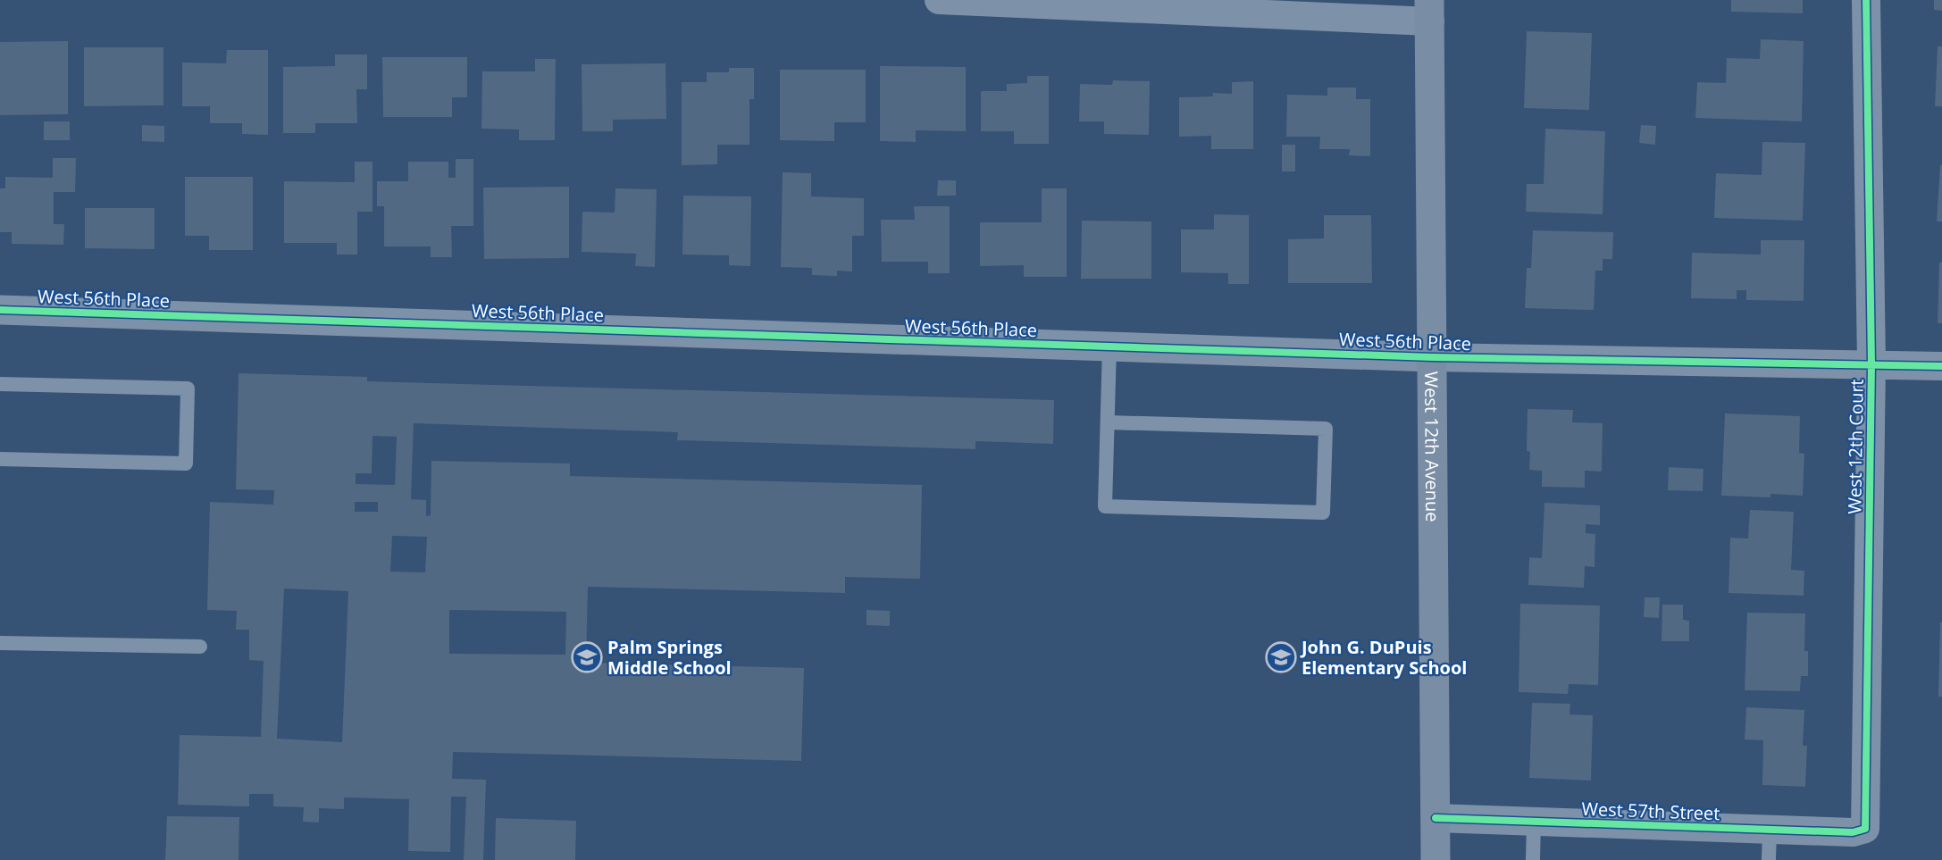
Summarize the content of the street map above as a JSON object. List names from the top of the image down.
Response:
{
  "streets": {
    "main road": ["West 12th Avenue"],
    "street": ["West 56th Place", "West 12th Court", "West 57th Street"]
  },
  "crossings": [
    ["West 56th Place", "West 12th Avenue"],
    ["West 56th Place", "West 12th Court"],
    ["West 12th Avenue", "West 57th Street"],
    ["West 12th Court", "West 57th Street"]
  ],
  "places": {
    "school or university": ["Palm Springs Middle School", "John G. DuPuis Elementary School"]
  }
}
